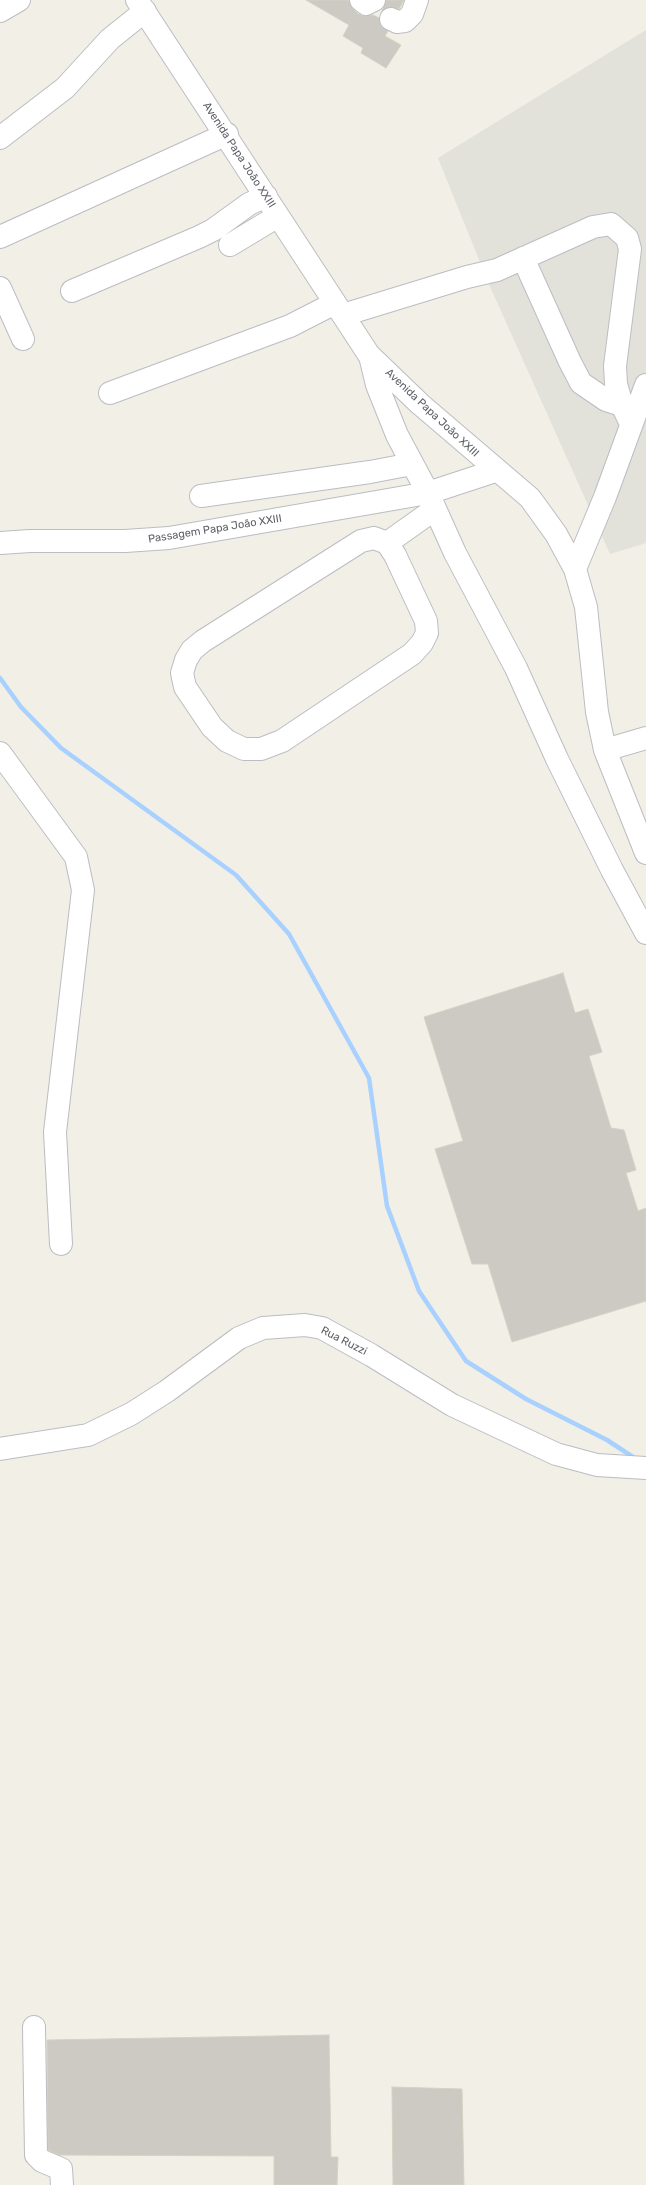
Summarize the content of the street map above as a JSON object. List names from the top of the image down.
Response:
{
  "streets": {
    "street": ["Avenida Papa João XXIII", "Passagem Papa João XXIII", "Rua Ruzzi"]
  }
}
